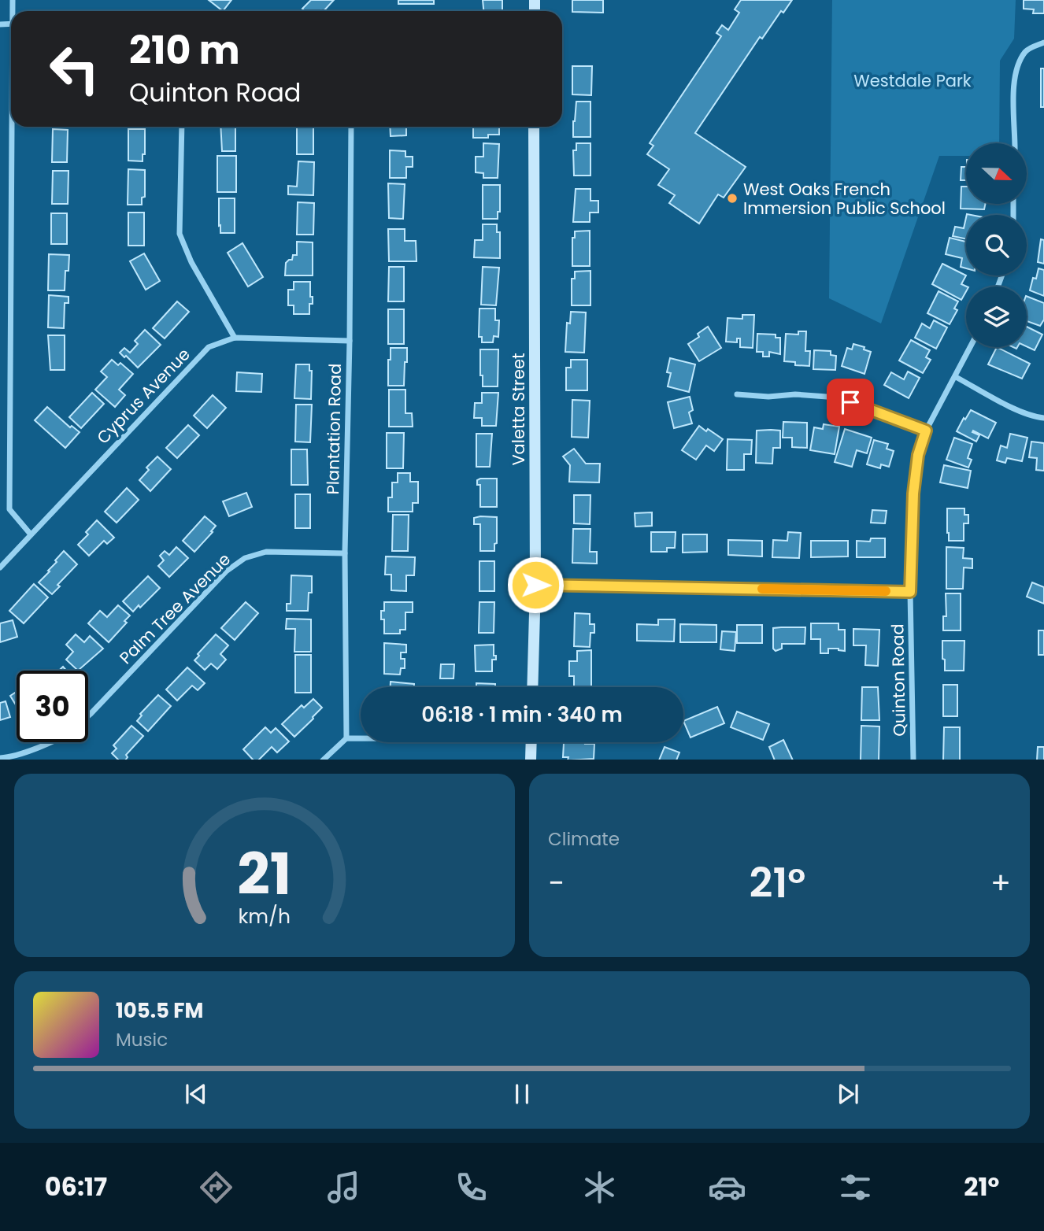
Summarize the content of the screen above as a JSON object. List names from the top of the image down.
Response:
{
  "streets": {
    "street": [
      "Cyprus Avenue",
      "Valetta Street",
      "Plantation Road",
      "Palm Tree Avenue",
      "Quinton Road"
    ]
  },
  "crossings": [
    ["Cyprus Avenue", "Plantation Road"],
    ["Plantation Road", "Palm Tree Avenue"]
  ],
  "parks": ["Westdale Park"],
  "places": ["West Oaks French Immersion Public School"],
  "north": "right",
  "page": {
    "turn": ["210 m", "Quinton Road"],
    "limit": "30",
    "trip": "06:18 · 1 min · 340 m",
    "tile": "Climate",
    "heat": ["−", "21°", "+"],
    "song": ["105.5 FM", "Music"],
    "tabs": ["06:17", "21°"],
    "gauge": ["21", "km/h"]
  }
}
